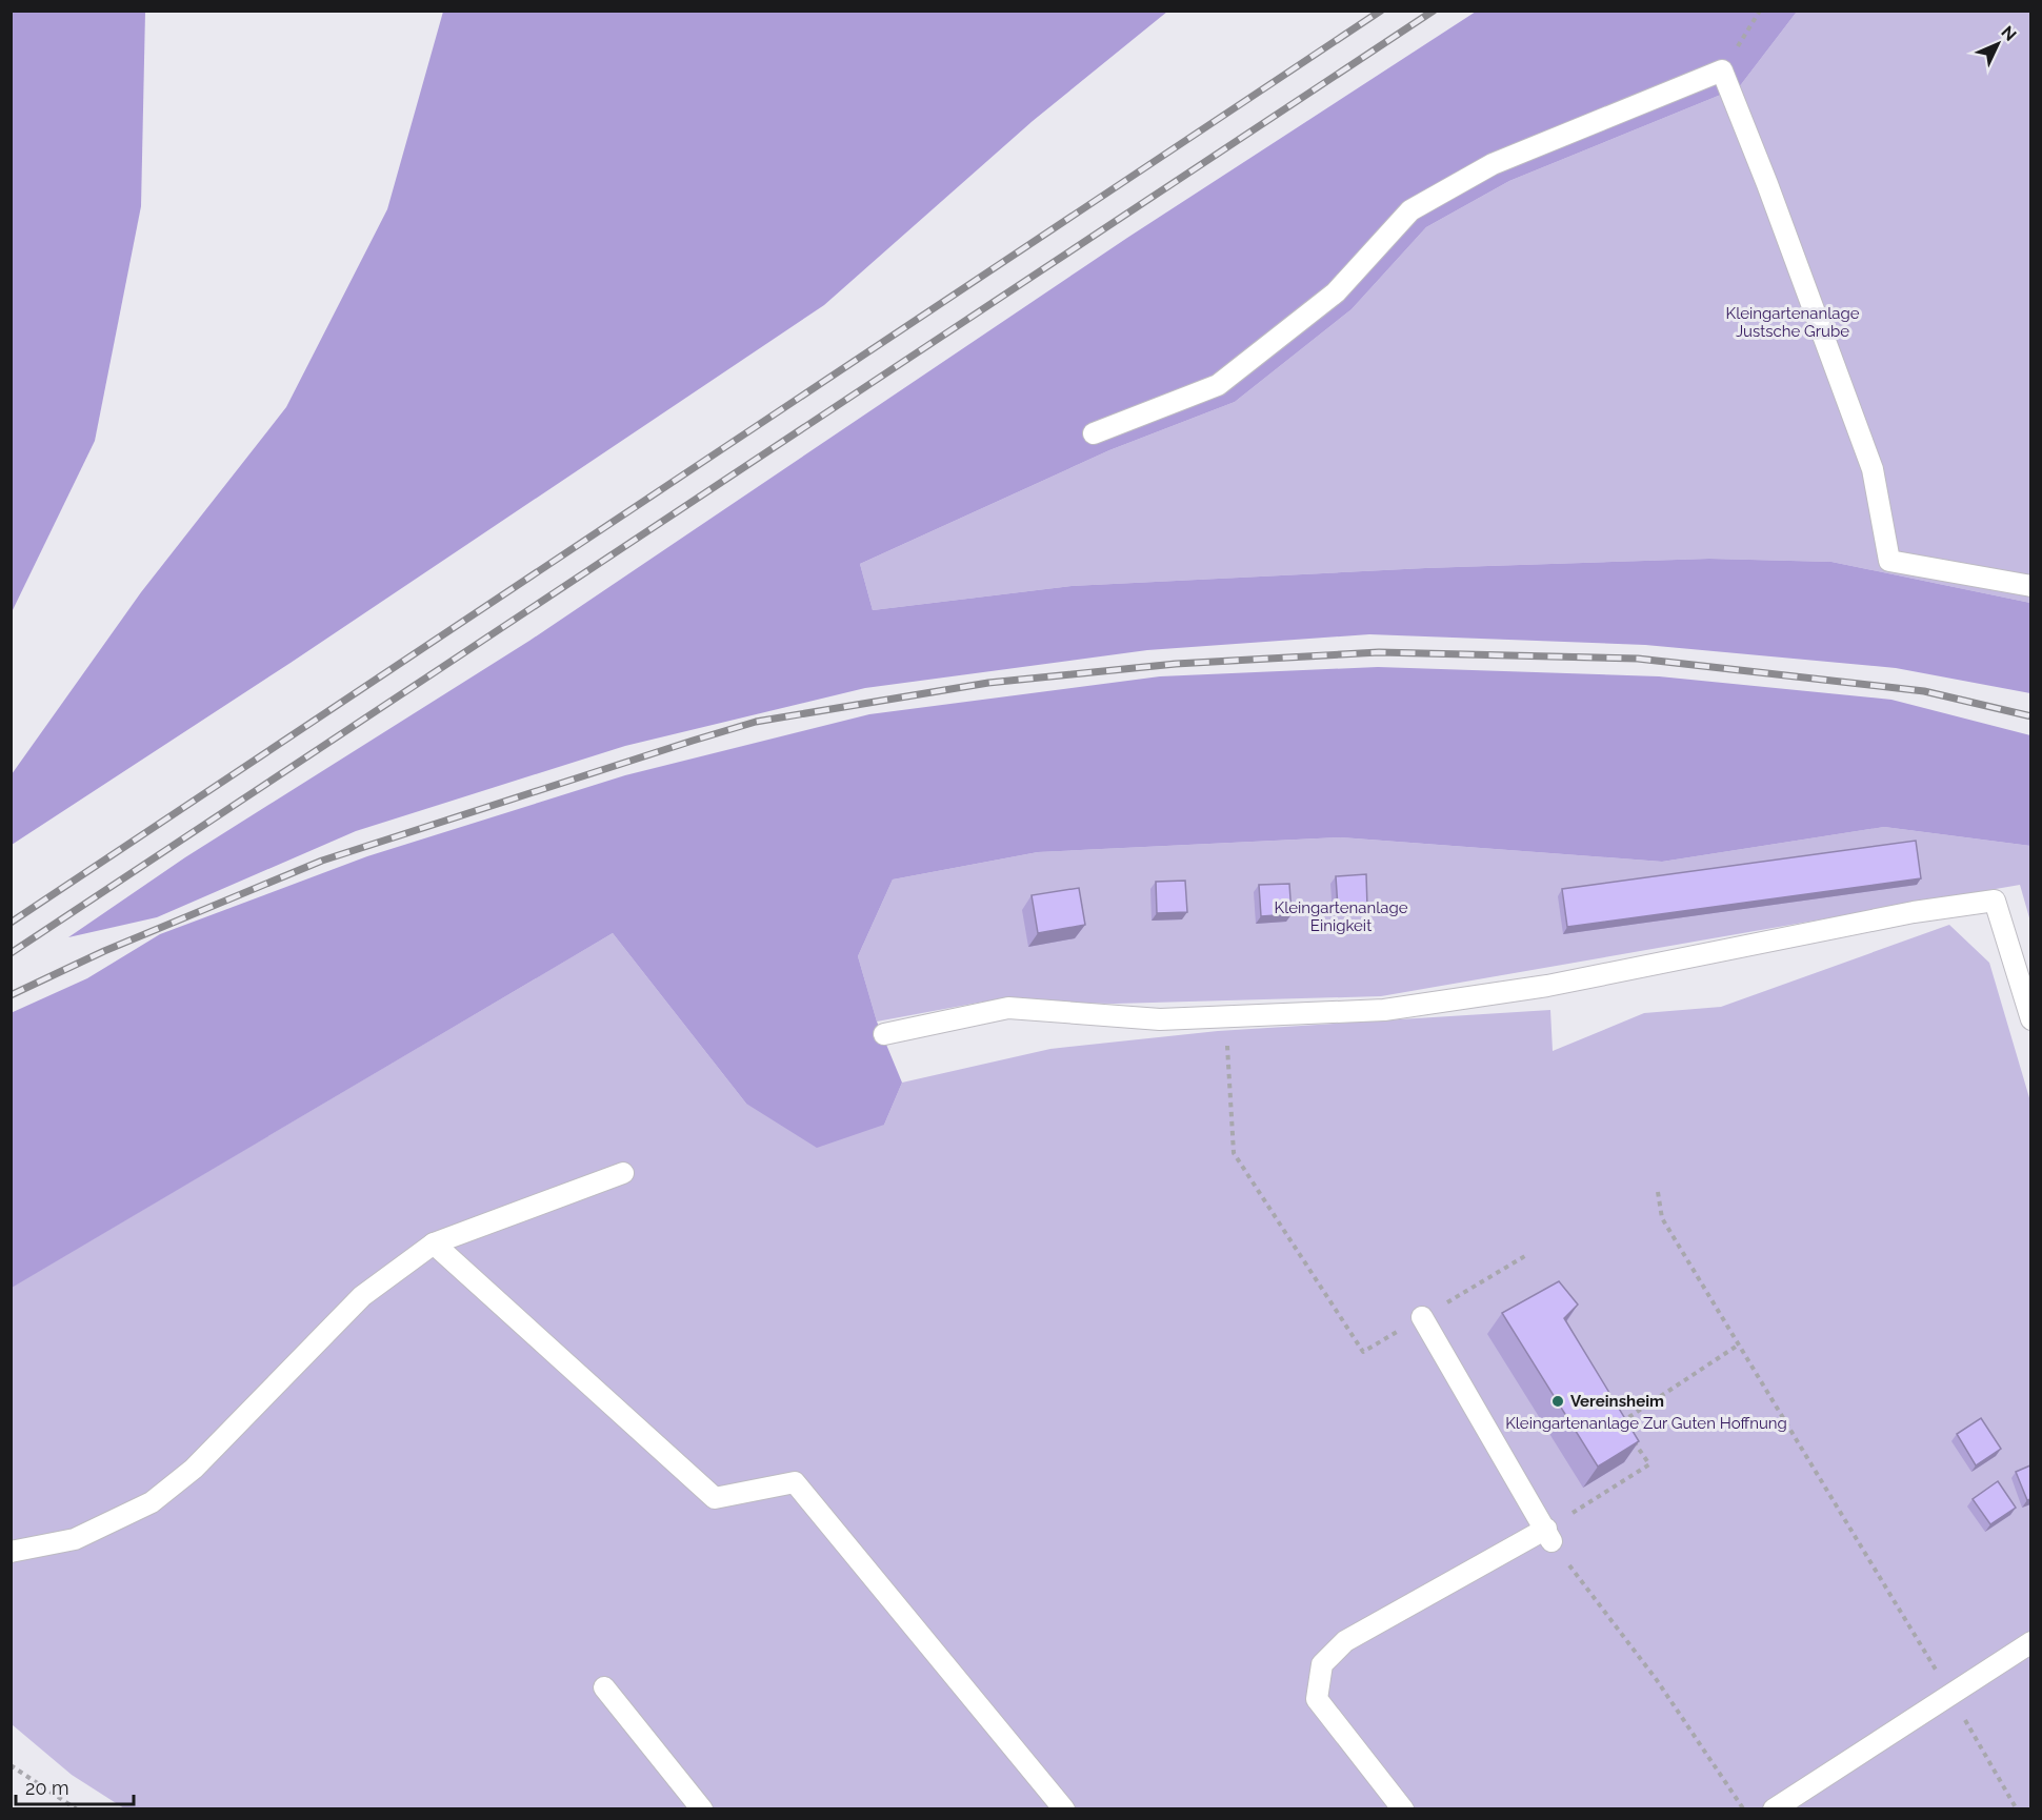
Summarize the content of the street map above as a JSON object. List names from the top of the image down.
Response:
{
  "parks": ["Kleingartenanlage Justsche Grube", "Kleingartenanlage Einigkeit", "Kleingartenanlage Zur Guten Hoffnung"],
  "places": ["Vereinsheim"],
  "scale_bar": "20 m",
  "north": "top right"
}
